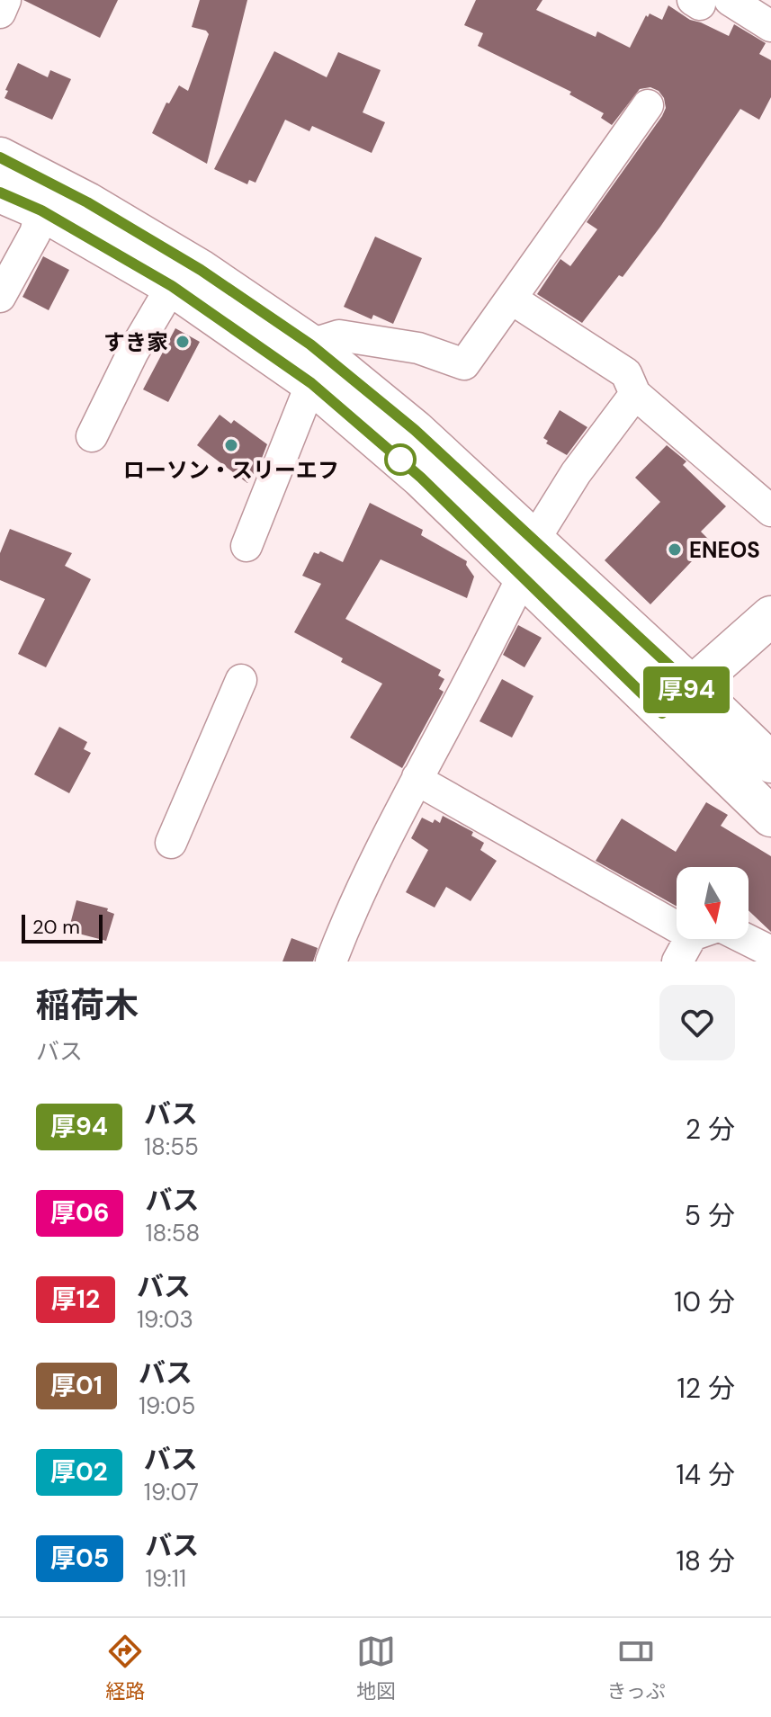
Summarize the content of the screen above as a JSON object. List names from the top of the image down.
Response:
{
  "places": ["すき家", "ローソン・スリーエフ", "ENEOS"],
  "lines": ["bus line 厚94"],
  "scale_bar": "20 m",
  "north": "bottom",
  "page": {
    "on_map": "厚94",
    "scale": "20 m",
    "heading": ["稲荷木", "バス"],
    "list": [
      {
        "mark": "厚94",
        "name": "バス",
        "note": "18:55",
        "value": "2 分"
      },
      {
        "mark": "厚06",
        "name": "バス",
        "note": "18:58",
        "value": "5 分"
      },
      {
        "mark": "厚12",
        "name": "バス",
        "note": "19:03",
        "value": "10 分"
      },
      {
        "mark": "厚01",
        "name": "バス",
        "note": "19:05",
        "value": "12 分"
      },
      {
        "mark": "厚02",
        "name": "バス",
        "note": "19:07",
        "value": "14 分"
      },
      {
        "mark": "厚05",
        "name": "バス",
        "note": "19:11",
        "value": "18 分"
      }
    ],
    "tabs": ["経路", "地図", "きっぷ"]
  }
}
